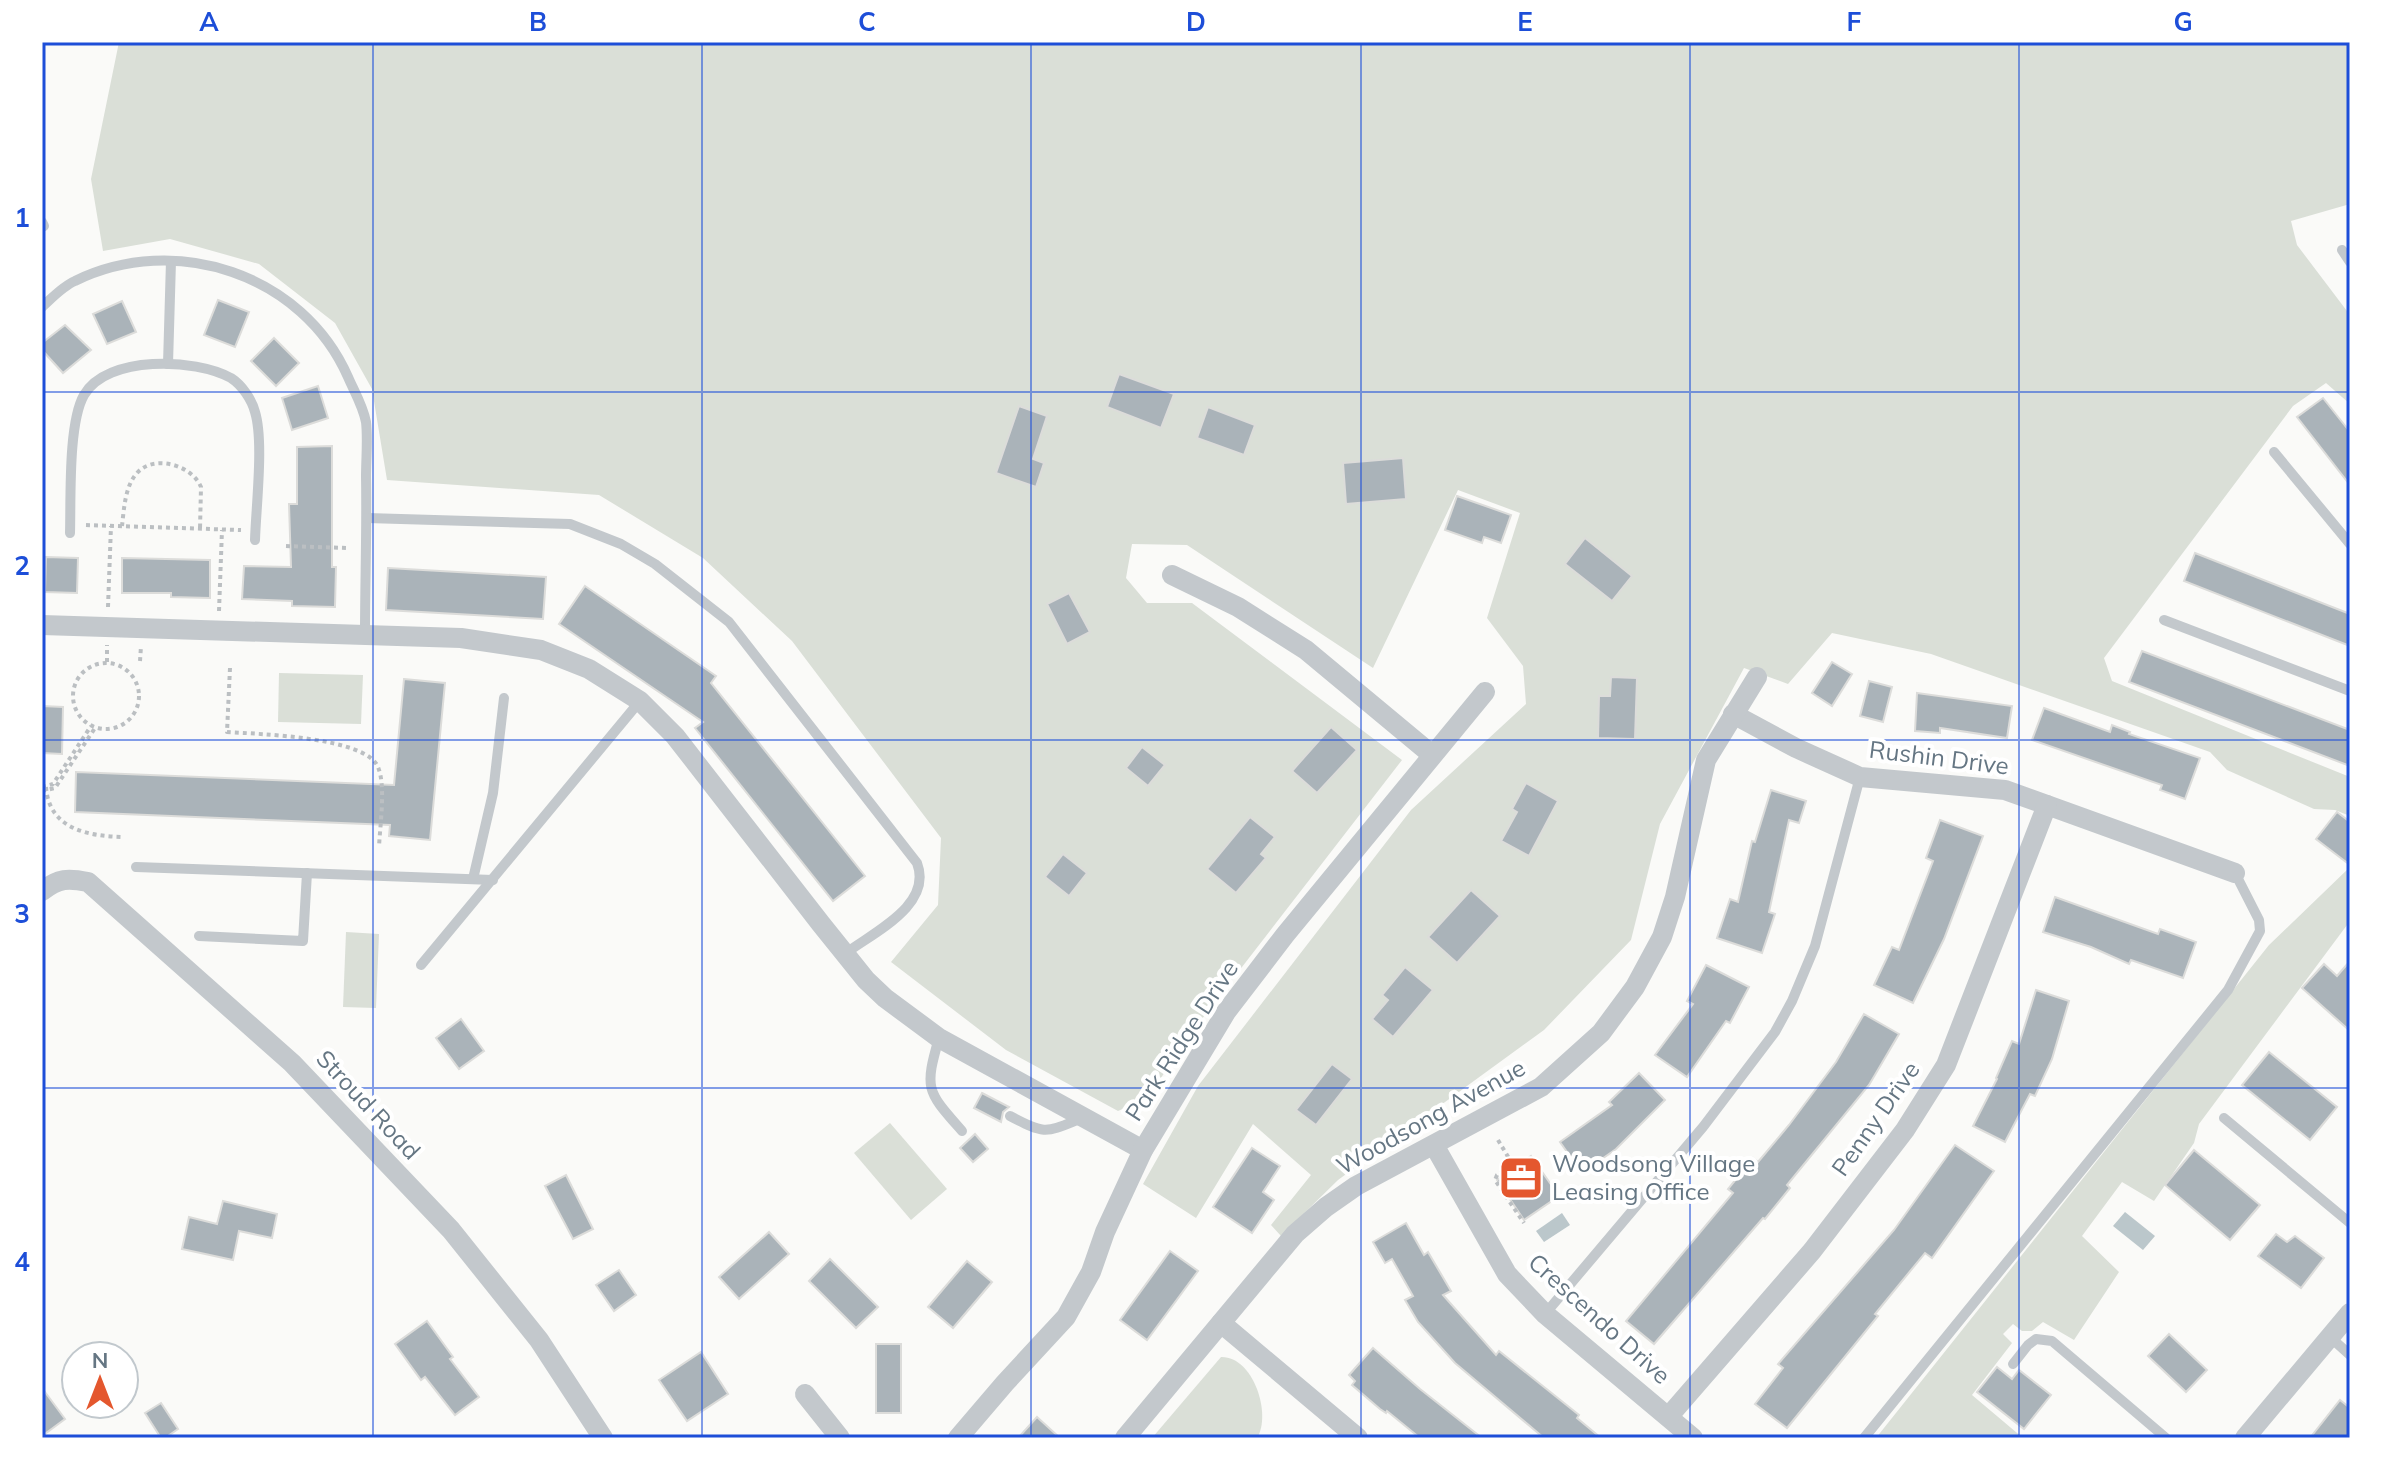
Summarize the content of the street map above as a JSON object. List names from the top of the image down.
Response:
{
  "streets": {
    "street": [
      "Rushin Drive",
      "Park Ridge Drive",
      "Stroud Road",
      "Woodsong Avenue",
      "Penny Drive",
      "Crescendo Drive"
    ]
  },
  "crossings": [
    ["Rushin Drive", "Woodsong Avenue"],
    ["Rushin Drive", "Penny Drive"],
    ["Woodsong Avenue", "Crescendo Drive"],
    ["Penny Drive", "Crescendo Drive"]
  ],
  "places": {
    "office": ["Woodsong Village Leasing Office"]
  },
  "north": "top",
  "grid": {
    "columns": [
      "A",
      "B",
      "C",
      "D",
      "E",
      "F",
      "G"
    ],
    "rows": [
      "1",
      "2",
      "3",
      "4"
    ]
  }
}
